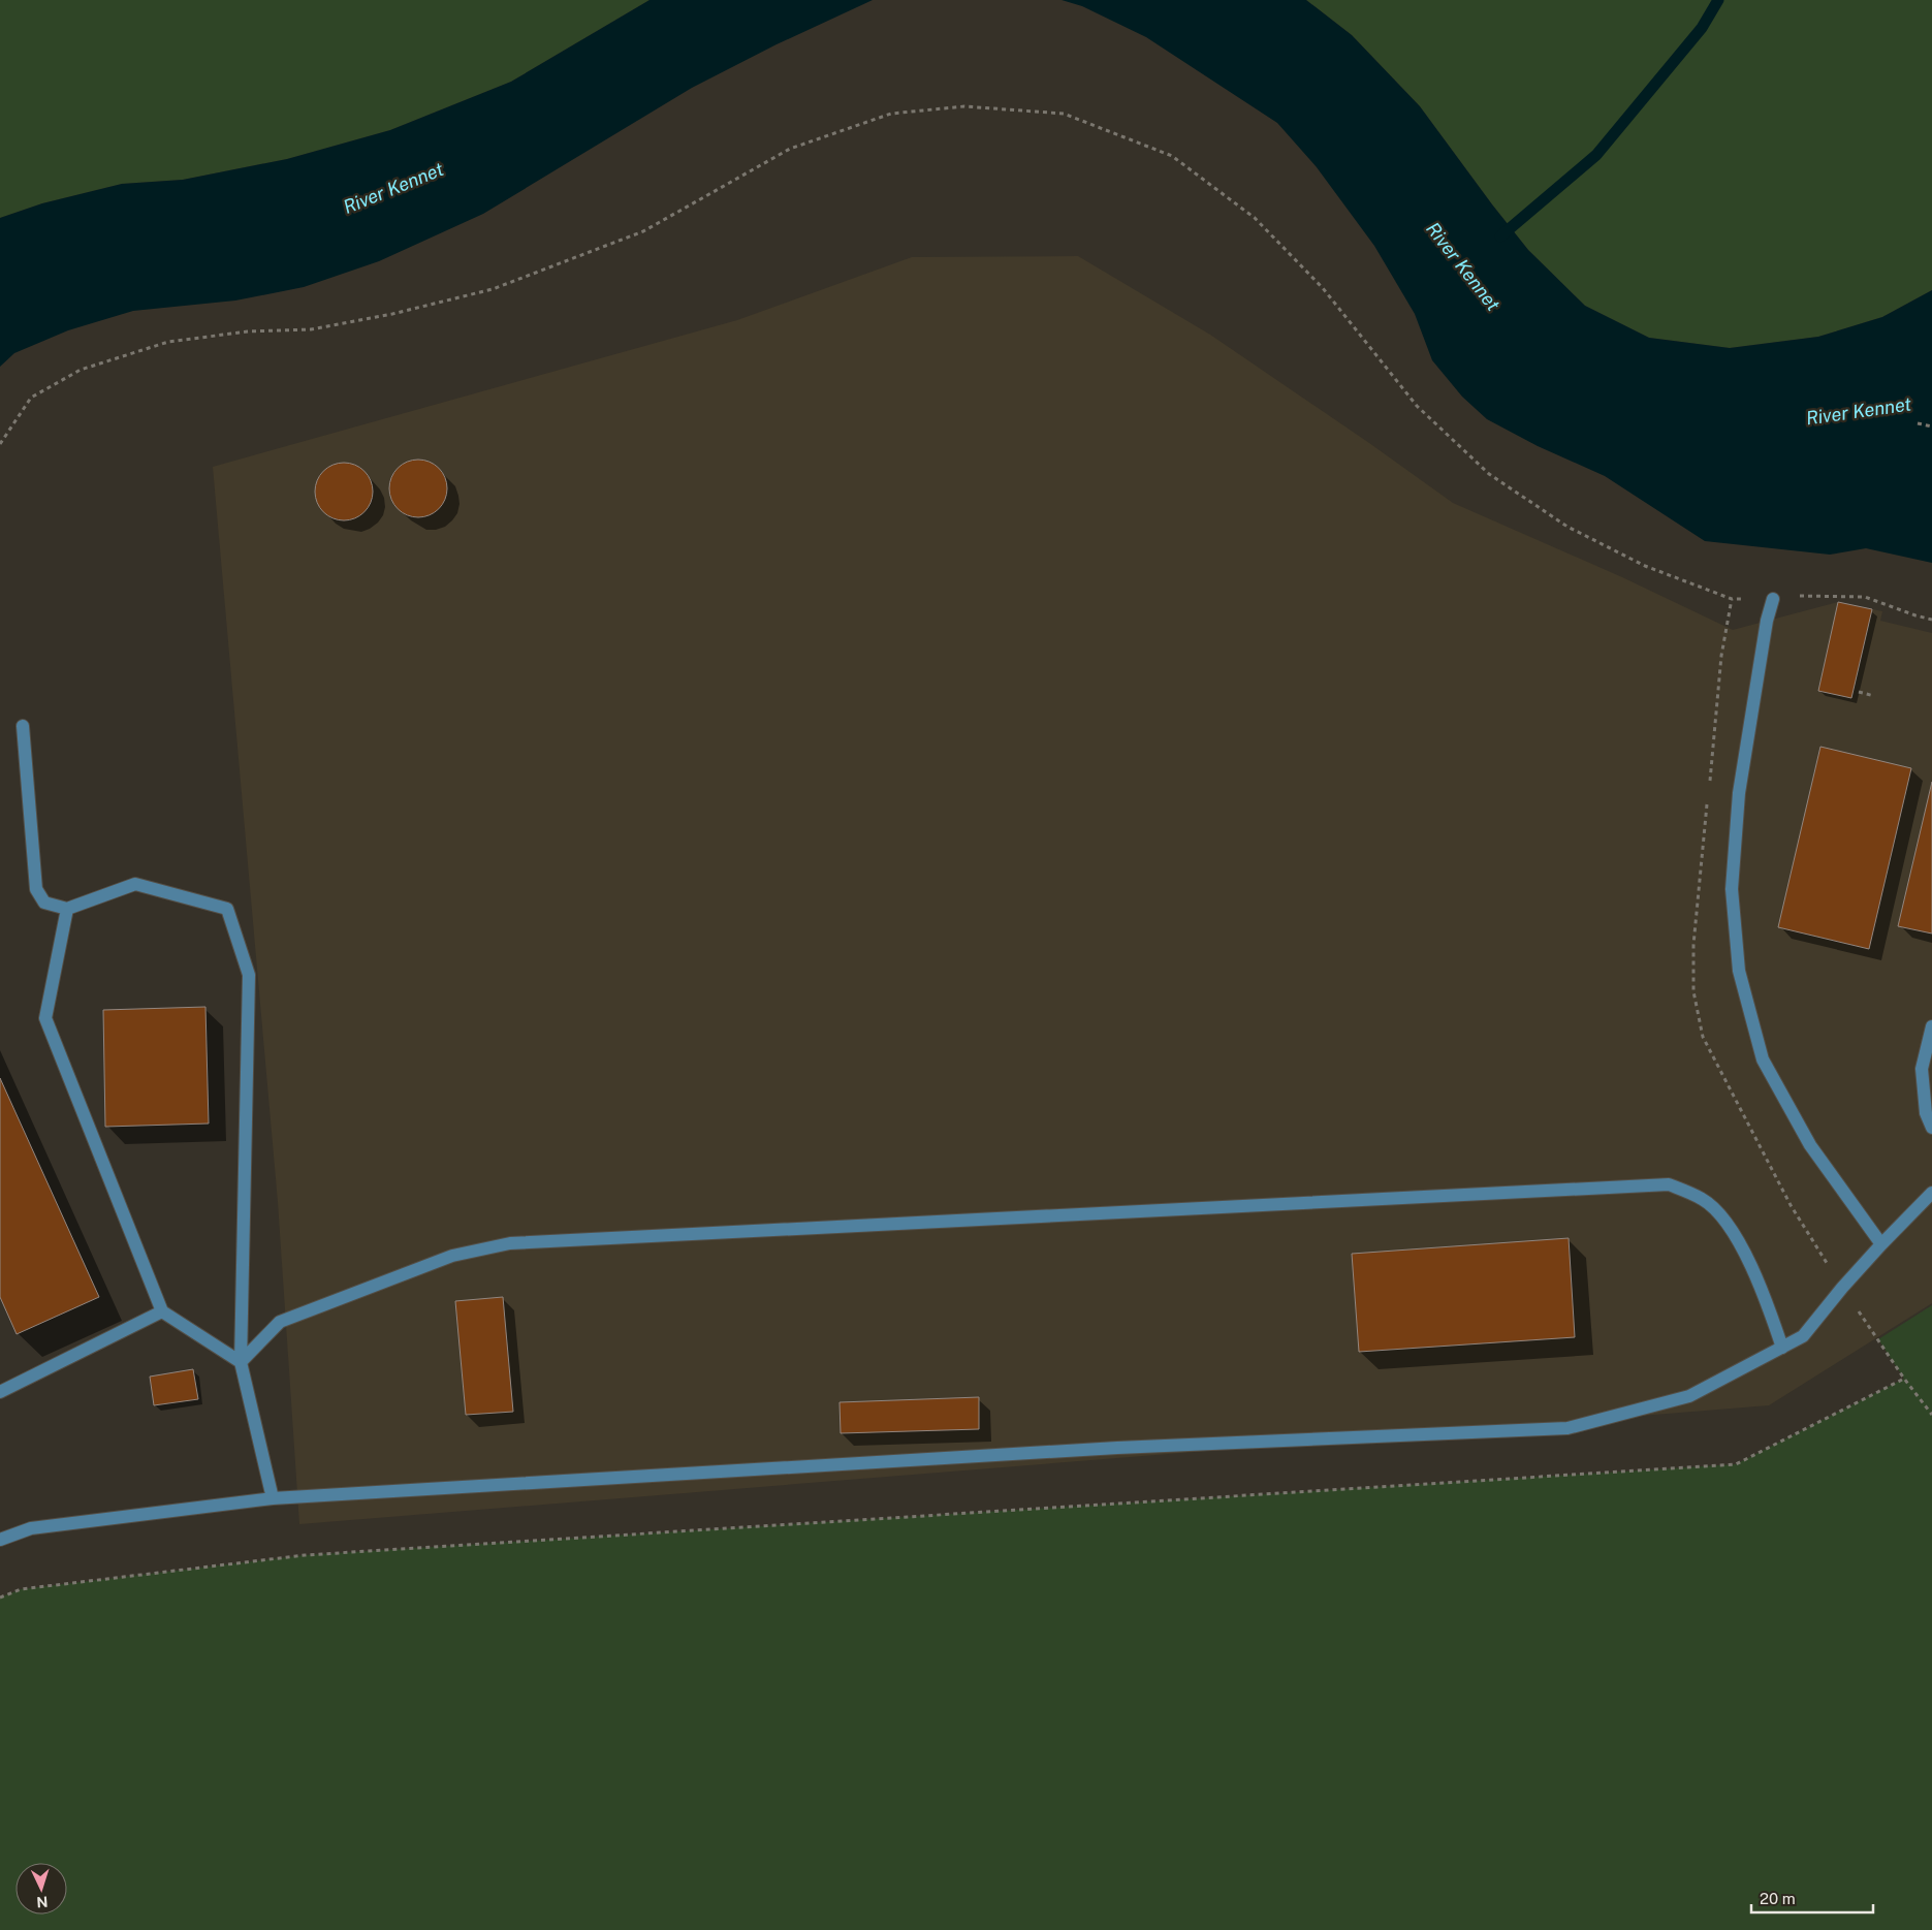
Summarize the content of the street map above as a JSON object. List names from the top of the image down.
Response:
{
  "water": ["River Kennet"],
  "scale_bar": "20 m",
  "north": "bottom"
}
